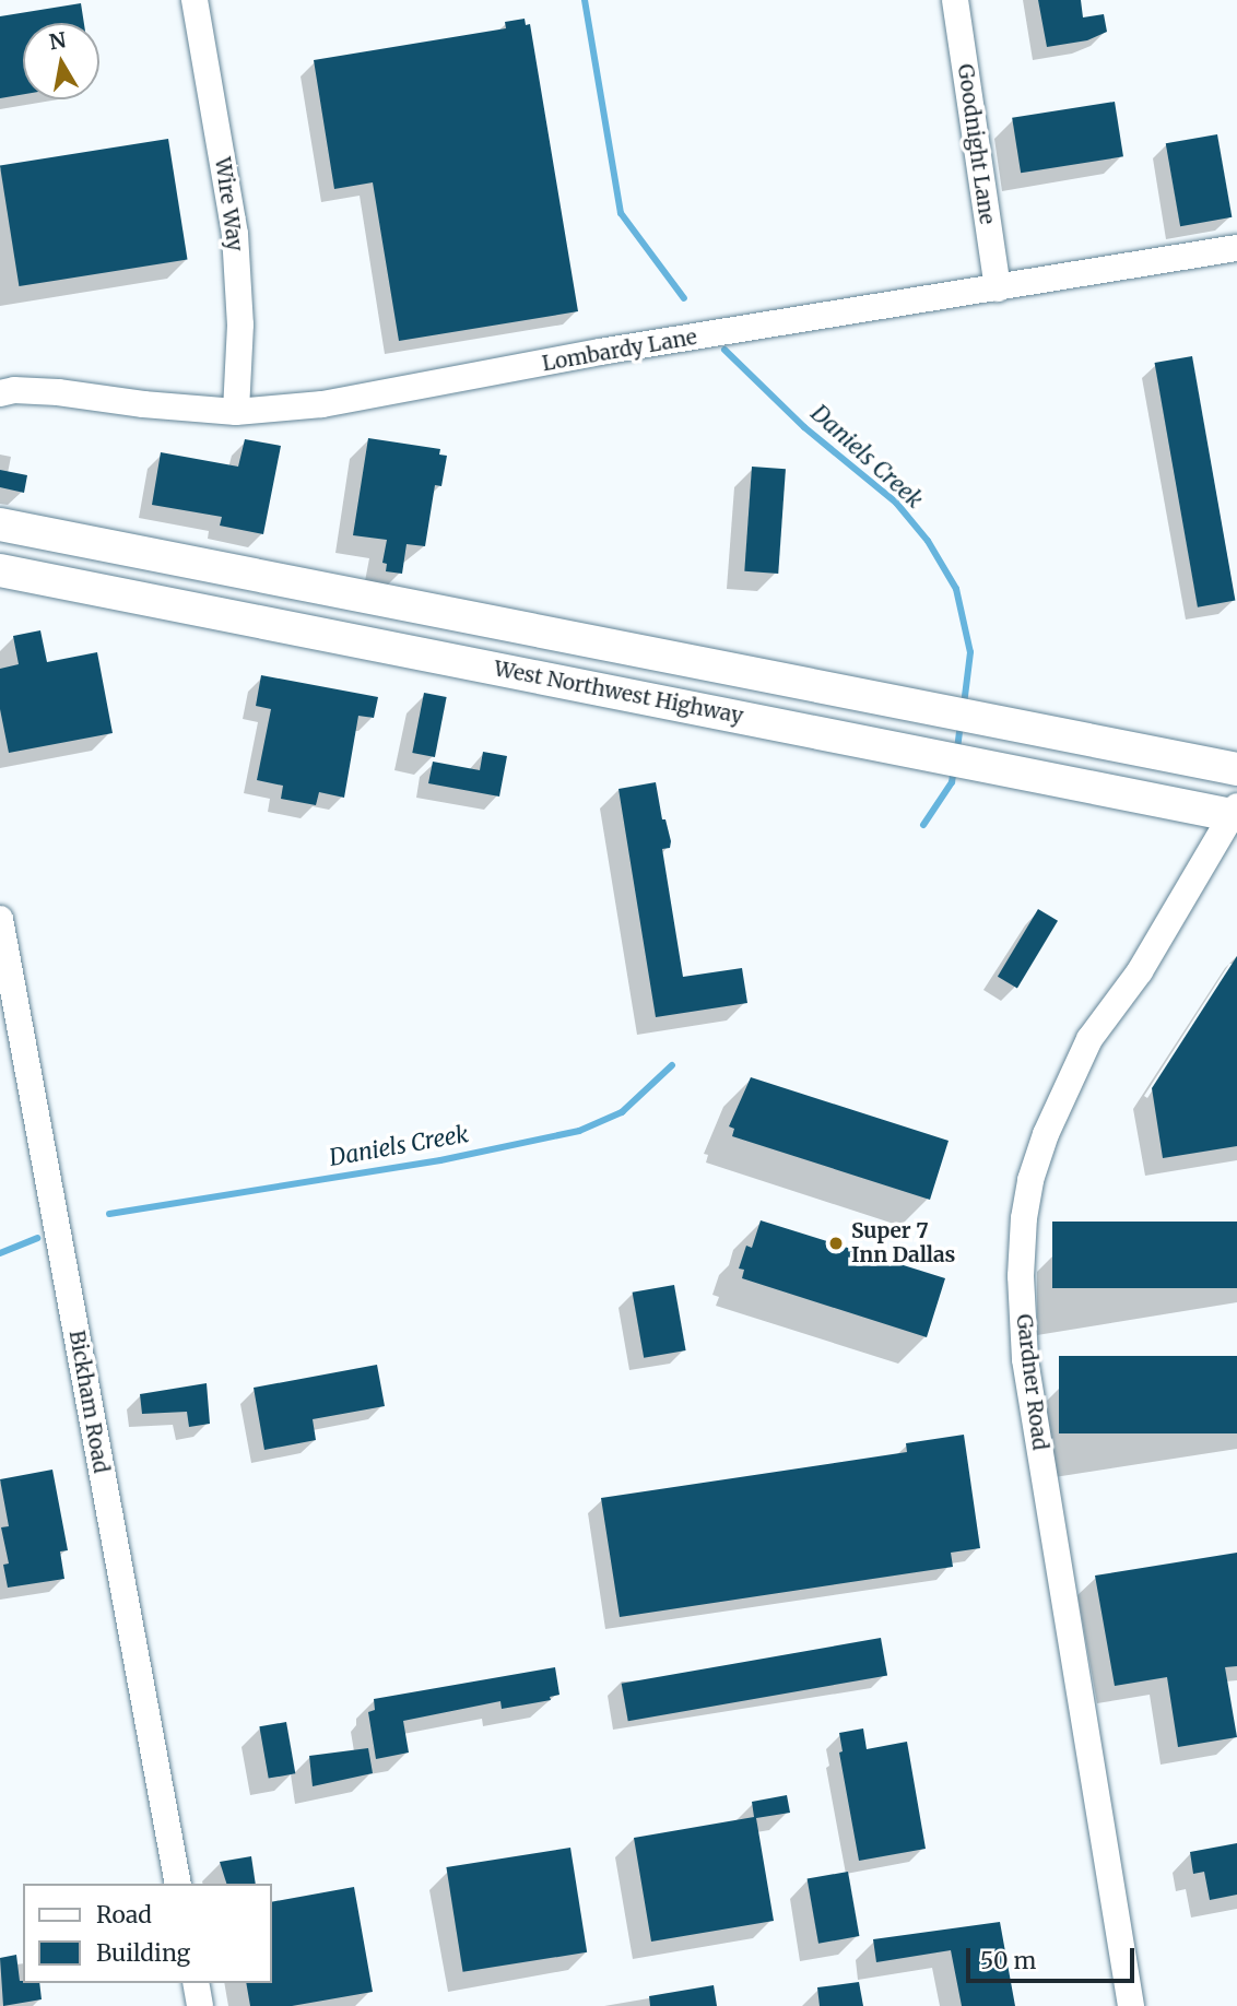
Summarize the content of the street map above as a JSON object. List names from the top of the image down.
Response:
{
  "streets": {
    "main road": ["West Northwest Highway"],
    "street": [
      "Goodnight Lane",
      "Wire Way",
      "Lombardy Lane",
      "Gardner Road",
      "Bickham Road"
    ]
  },
  "crossings": [
    ["Goodnight Lane", "Lombardy Lane"],
    ["Wire Way", "Lombardy Lane"],
    ["West Northwest Highway", "Gardner Road"]
  ],
  "water": ["Daniels Creek"],
  "places": ["Super 7 Inn Dallas"],
  "legend": ["Road", "Building"],
  "scale_bar": "50 m",
  "north": "top"
}
